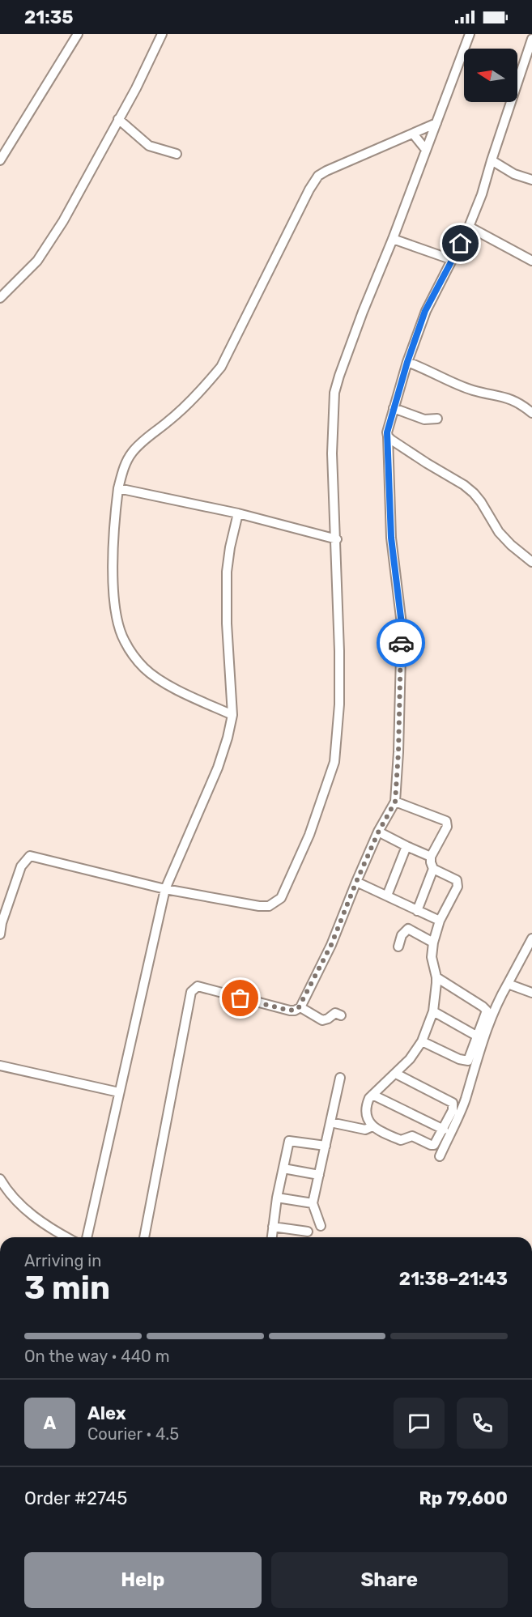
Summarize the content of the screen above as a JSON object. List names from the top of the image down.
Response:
{
  "north": "left",
  "page": {
    "status": "21:35",
    "heading": ["3 min", "Arriving in", "21:38–21:43"],
    "panel": [
      "Alex",
      "Courier · 4.5",
      "Order #2745",
      "Rp 79,600"
    ],
    "bar": "On the way · 440 m",
    "round": "A",
    "buttons": ["Help", "Share"]
  }
}
